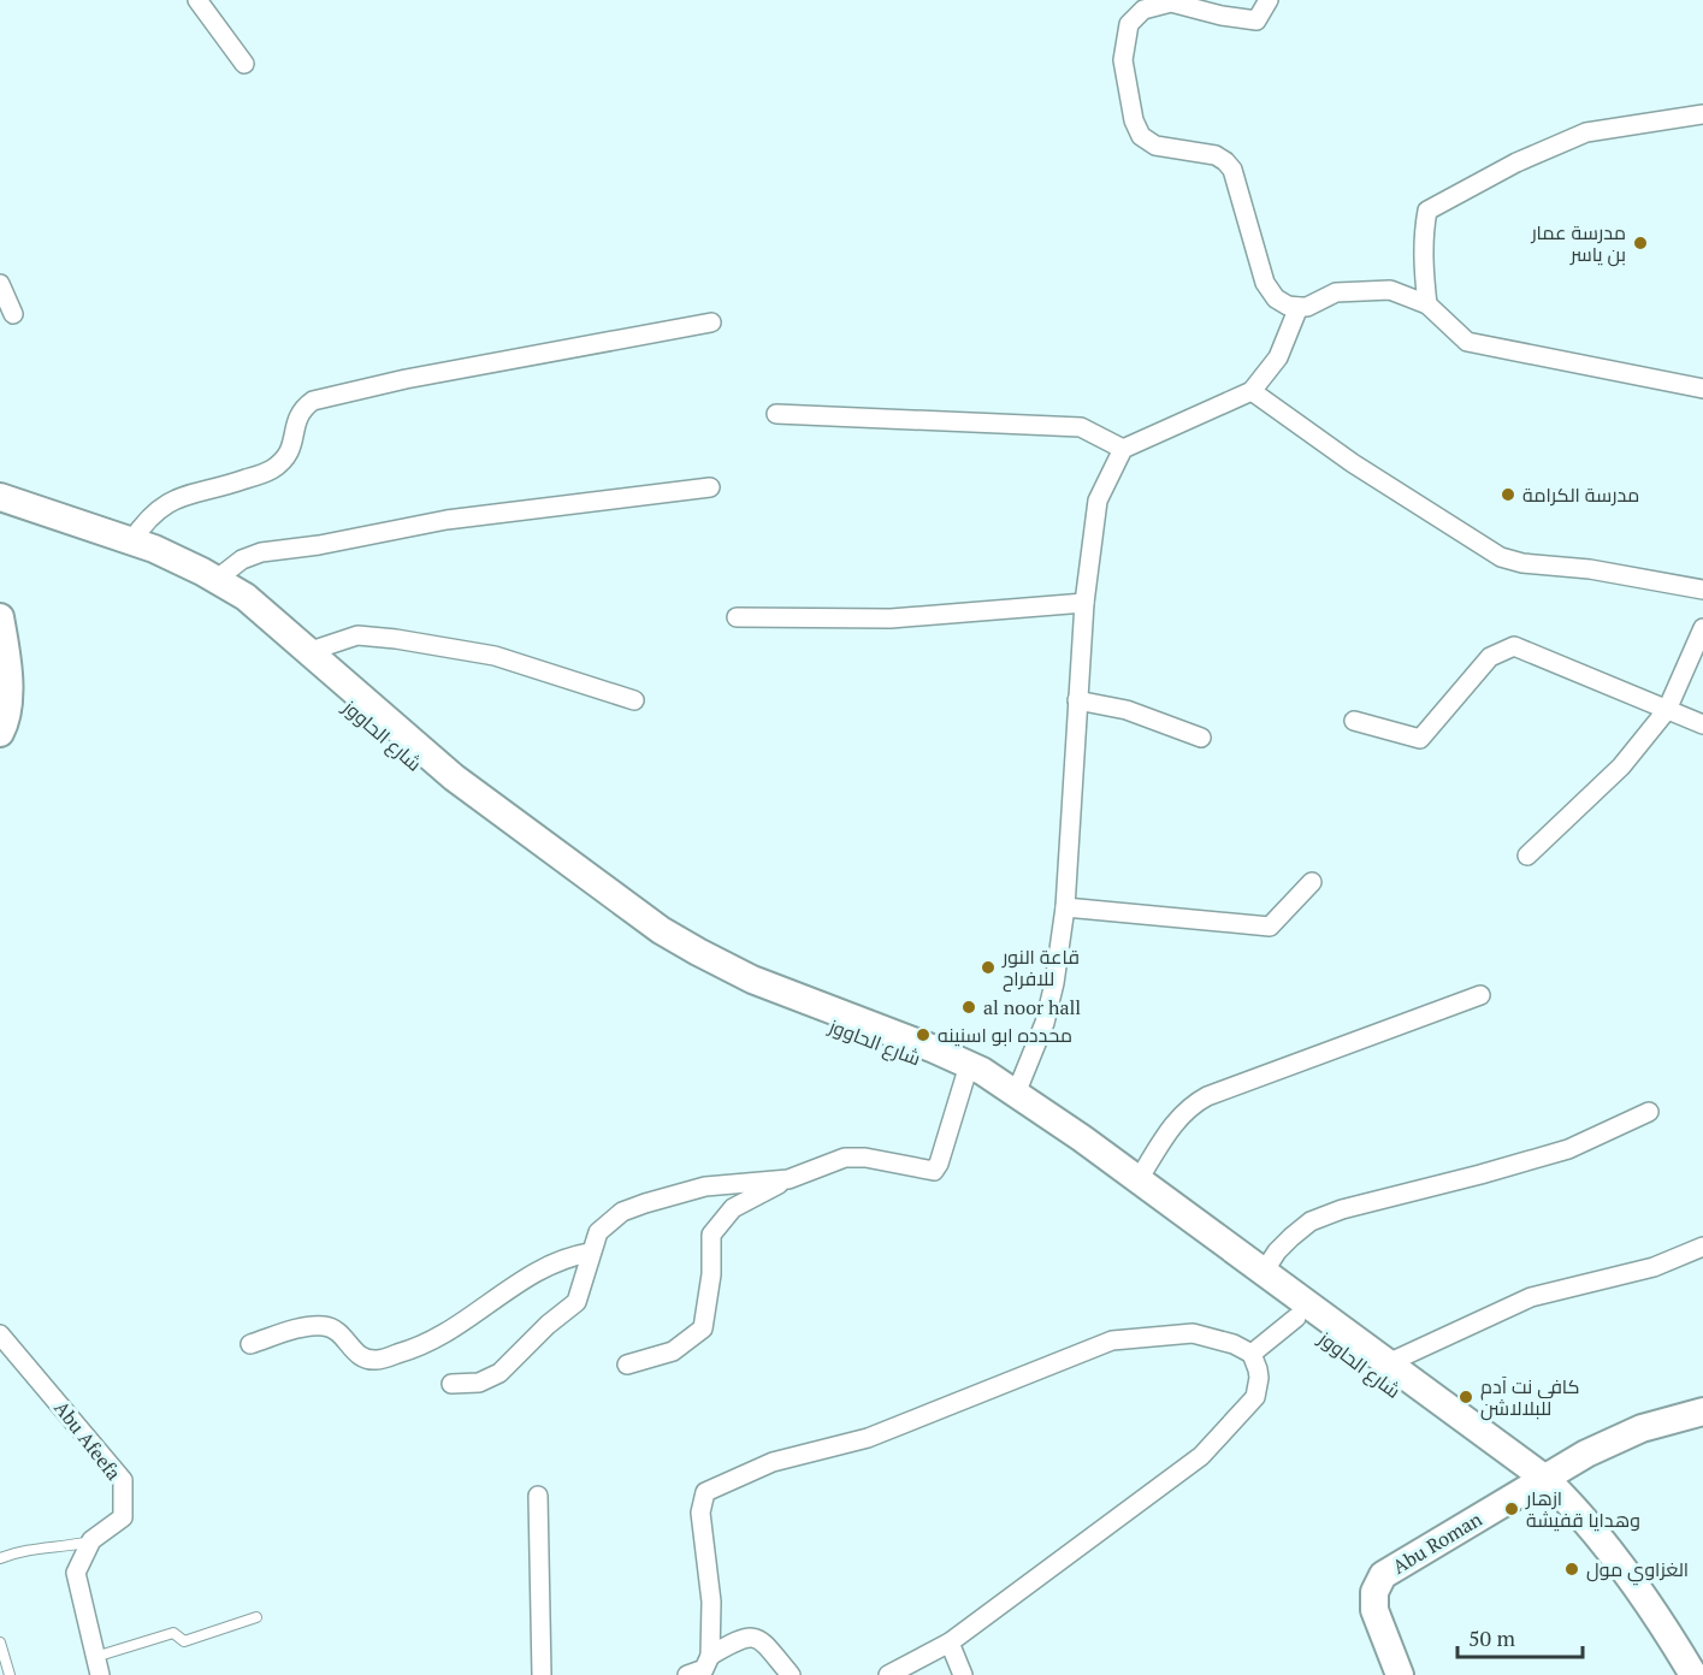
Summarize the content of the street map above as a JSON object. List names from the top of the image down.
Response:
{
  "streets": {
    "main road": ["شارع الحاووز", "Abu Roman"],
    "street": ["Abu Afeefa"]
  },
  "crossings": [
    ["شارع الحاووز", "Abu Roman"]
  ],
  "places": [
    "مدرسة عمار بن ياسر",
    "مدرسة الكرامة",
    "قاعة النور للافراح",
    "al noor hall",
    "محدده ابو اسنينه",
    "كافي نت آدم للبلالاشن",
    "ازهار وهدايا قفيشة",
    "الغزاوي مول"
  ],
  "scale_bar": "50 m"
}
